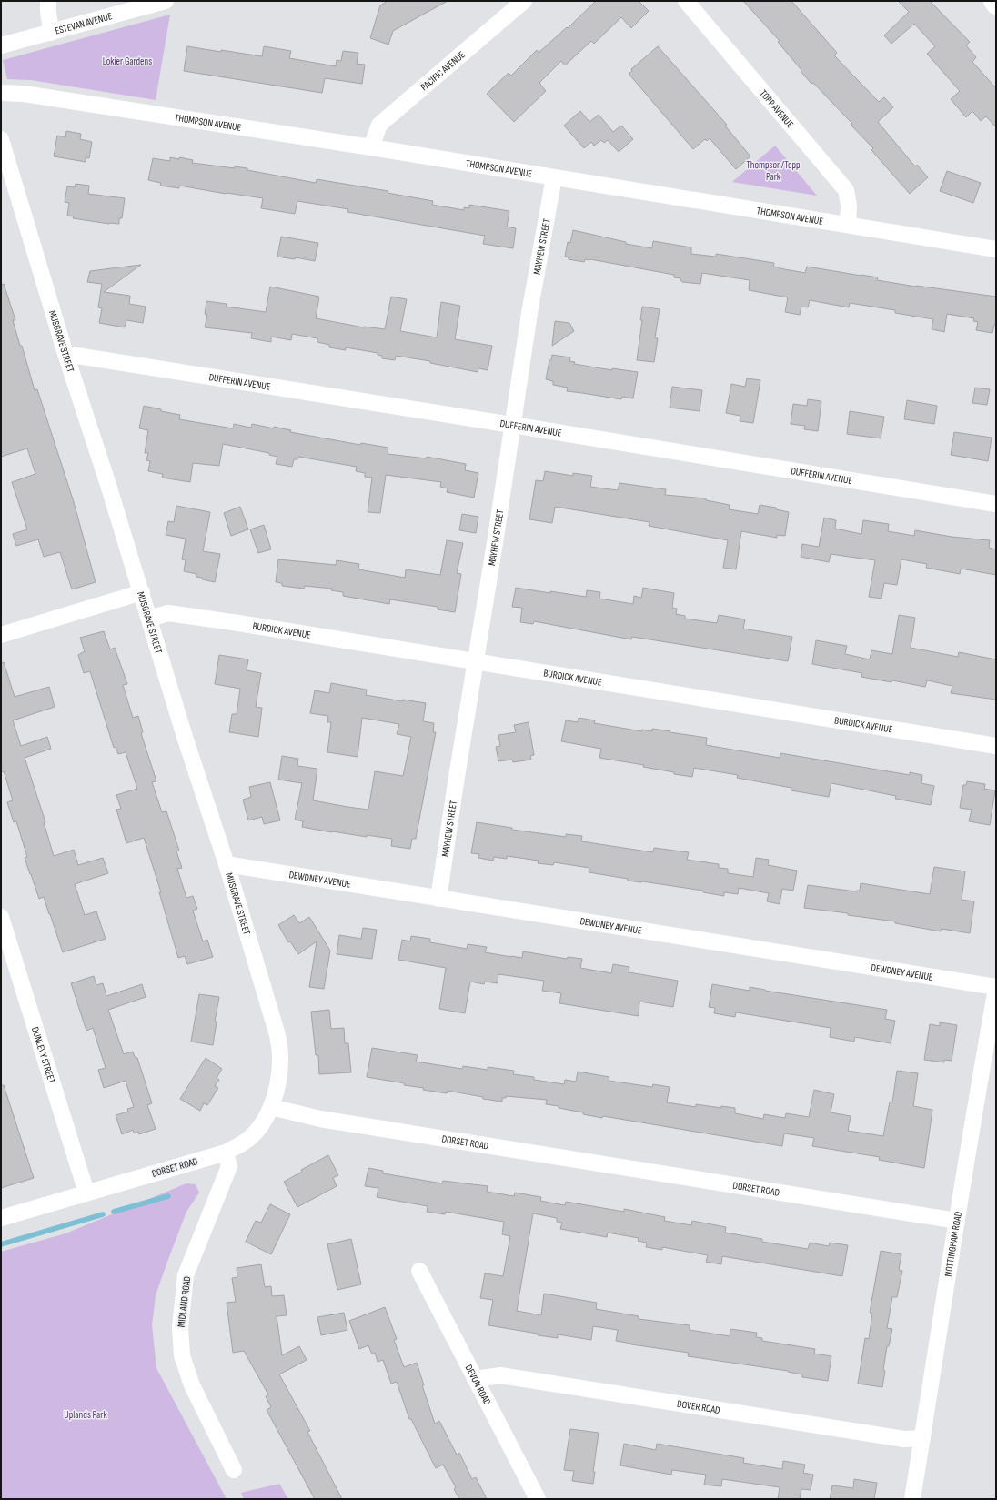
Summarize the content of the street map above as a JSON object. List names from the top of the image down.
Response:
{
  "streets": {
    "street": [
      "ESTEVAN AVENUE",
      "PACIFIC AVENUE",
      "TOPP AVENUE",
      "THOMPSON AVENUE",
      "MAYHEW STREET",
      "MUSGRAVE STREET",
      "DUFFERIN AVENUE",
      "BURDICK AVENUE",
      "DEWDNEY AVENUE",
      "DUNLEVY STREET",
      "DORSET ROAD",
      "NOTTINGHAM ROAD",
      "MIDLAND ROAD",
      "DEVON ROAD",
      "DOVER ROAD"
    ]
  },
  "crossings": [
    ["PACIFIC AVENUE", "THOMPSON AVENUE"],
    ["TOPP AVENUE", "THOMPSON AVENUE"],
    ["THOMPSON AVENUE", "MAYHEW STREET"],
    ["MAYHEW STREET", "DUFFERIN AVENUE"],
    ["MAYHEW STREET", "BURDICK AVENUE"],
    ["MAYHEW STREET", "DEWDNEY AVENUE"],
    ["MUSGRAVE STREET", "DUFFERIN AVENUE"],
    ["MUSGRAVE STREET", "BURDICK AVENUE"],
    ["MUSGRAVE STREET", "DEWDNEY AVENUE"],
    ["MUSGRAVE STREET", "DORSET ROAD"],
    ["DEWDNEY AVENUE", "NOTTINGHAM ROAD"],
    ["DUNLEVY STREET", "DORSET ROAD"],
    ["DORSET ROAD", "NOTTINGHAM ROAD"],
    ["DORSET ROAD", "MIDLAND ROAD"],
    ["NOTTINGHAM ROAD", "DOVER ROAD"],
    ["DEVON ROAD", "DOVER ROAD"]
  ],
  "parks": ["Lokier Gardens", "Thompson/Topp Park", "Uplands Park"]
}
